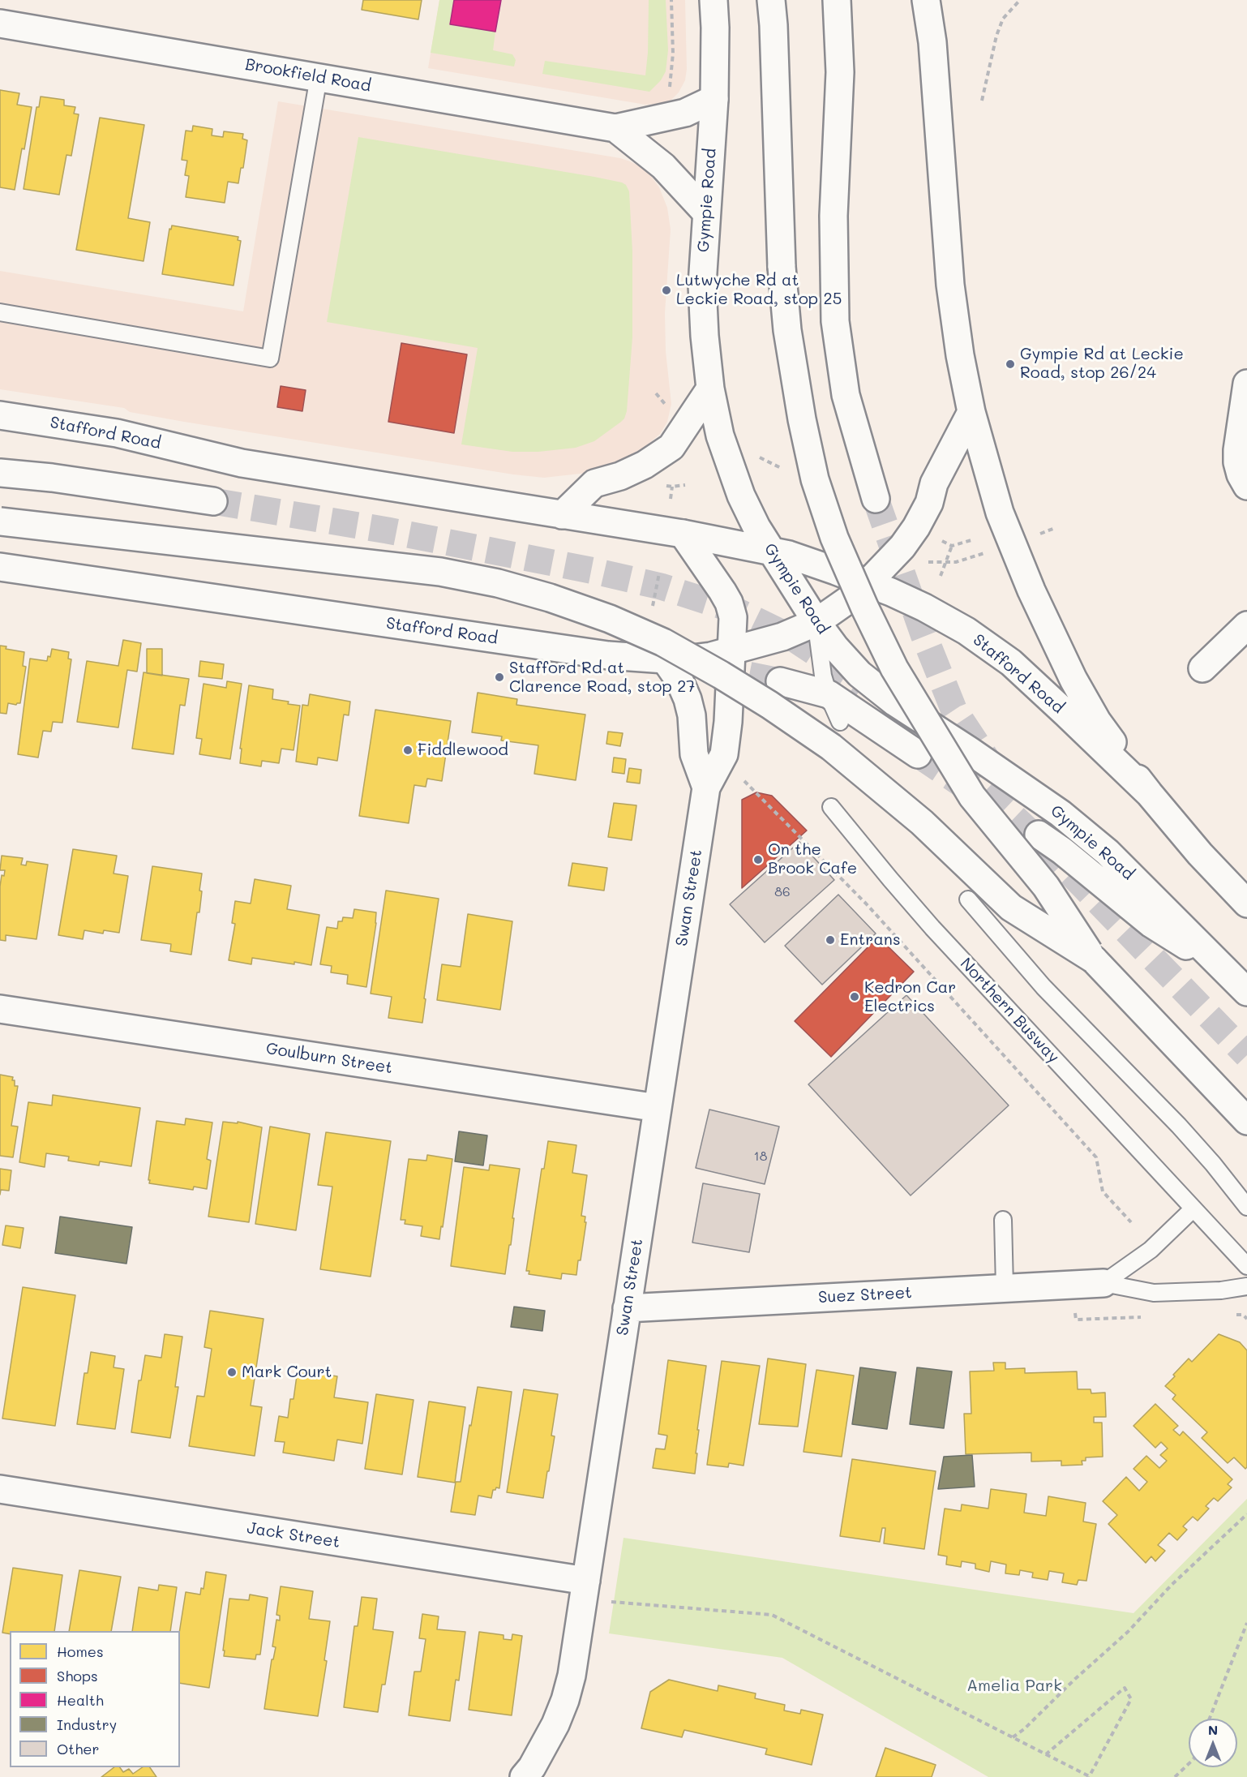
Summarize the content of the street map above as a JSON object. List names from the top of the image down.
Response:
{
  "streets": {
    "main road": [
      "Brookfield Road",
      "Gympie Road",
      "Stafford Road",
      "Swan Street",
      "Goulburn Street",
      "Suez Street",
      "Jack Street"
    ],
    "lane": ["Northern Busway"]
  },
  "crossings": [
    ["Brookfield Road", "Gympie Road"],
    ["Gympie Road", "Stafford Road"],
    ["Stafford Road", "Swan Street"],
    ["Swan Street", "Goulburn Street"],
    ["Swan Street", "Suez Street"],
    ["Swan Street", "Jack Street"]
  ],
  "parks": ["Amelia Park"],
  "places": [
    "Lutwyche Rd at Leckie Road, stop 25",
    "Gympie Rd at Leckie Road, stop 26/24",
    "Stafford Rd at Clarence Road, stop 27",
    "Fiddlewood",
    "On the Brook Cafe",
    "Entrans",
    "Kedron Car Electrics",
    "Mark Court"
  ],
  "house_numbers": ["86", "18"],
  "legend": [
    "Homes",
    "Shops",
    "Health",
    "Industry",
    "Other"
  ],
  "north": "top"
}
